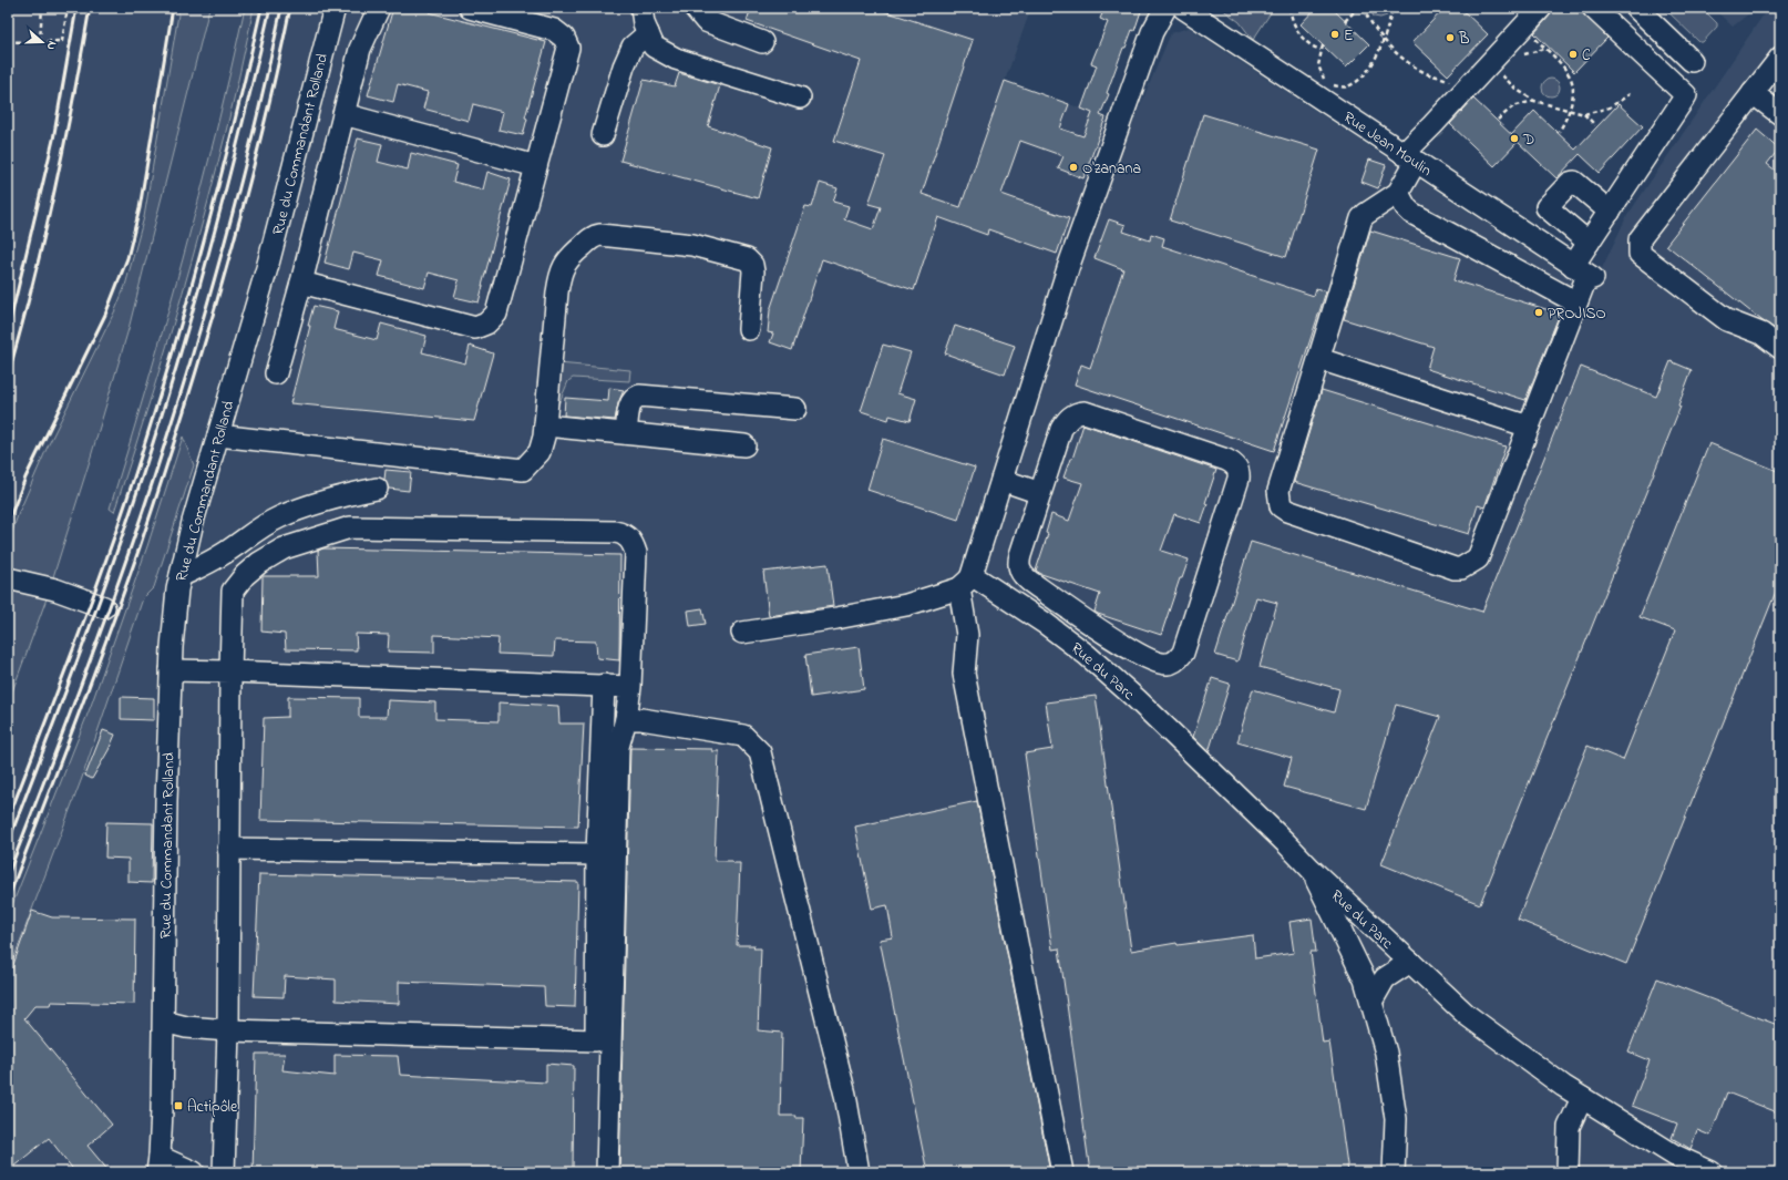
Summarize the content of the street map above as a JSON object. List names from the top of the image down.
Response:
{
  "streets": {
    "street": ["Rue Jean Moulin", "Rue du Commandant Rolland", "Rue du Parc"]
  },
  "places": {
    "other": [
      "E",
      "B",
      "C",
      "D",
      "O'zanana",
      "PROJISO"
    ],
    "transit": ["Actipôle"]
  },
  "north": "right"
}
